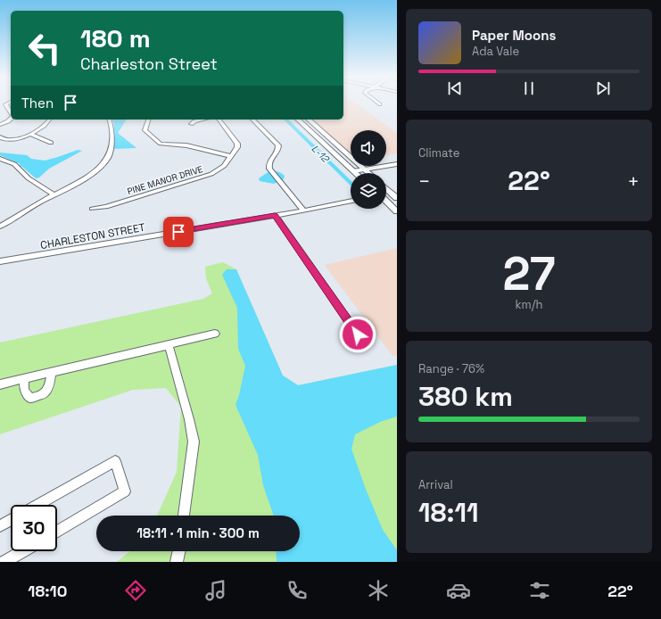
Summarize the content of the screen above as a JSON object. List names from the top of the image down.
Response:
{
  "streets": {
    "street": ["PINE MANOR DRIVE", "CHARLESTON STREET"]
  },
  "water": ["L-12"],
  "page": {
    "turn": ["180 m", "Charleston Street"],
    "song": ["Paper Moons", "Ada Vale"],
    "then": "Then",
    "tile": [
      "Climate",
      ["27", "km/h"],
      ["Range · 76%", "380 km"],
      ["Arrival", "18:11"]
    ],
    "heat": ["−", "22°", "+"],
    "limit": "30",
    "trip": "18:11 · 1 min · 300 m",
    "tabs": ["18:10", "22°"]
  }
}
